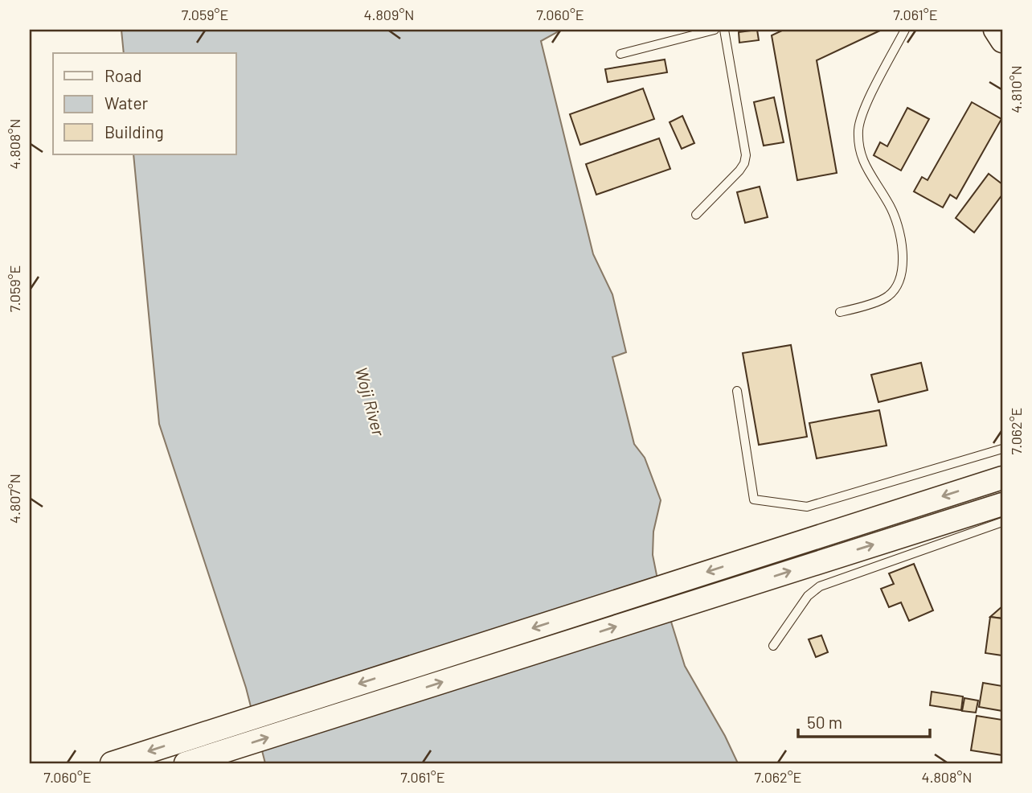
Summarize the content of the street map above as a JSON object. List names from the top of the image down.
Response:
{
  "water": ["Woji River"],
  "legend": ["Road", "Water", "Building"],
  "scale_bar": "50 m",
  "coordinates": [
    "7.059°E",
    "4.809°N",
    "7.060°E",
    "7.061°E",
    "4.810°N",
    "4.808°N",
    "7.062°E",
    "4.807°N"
  ]
}
